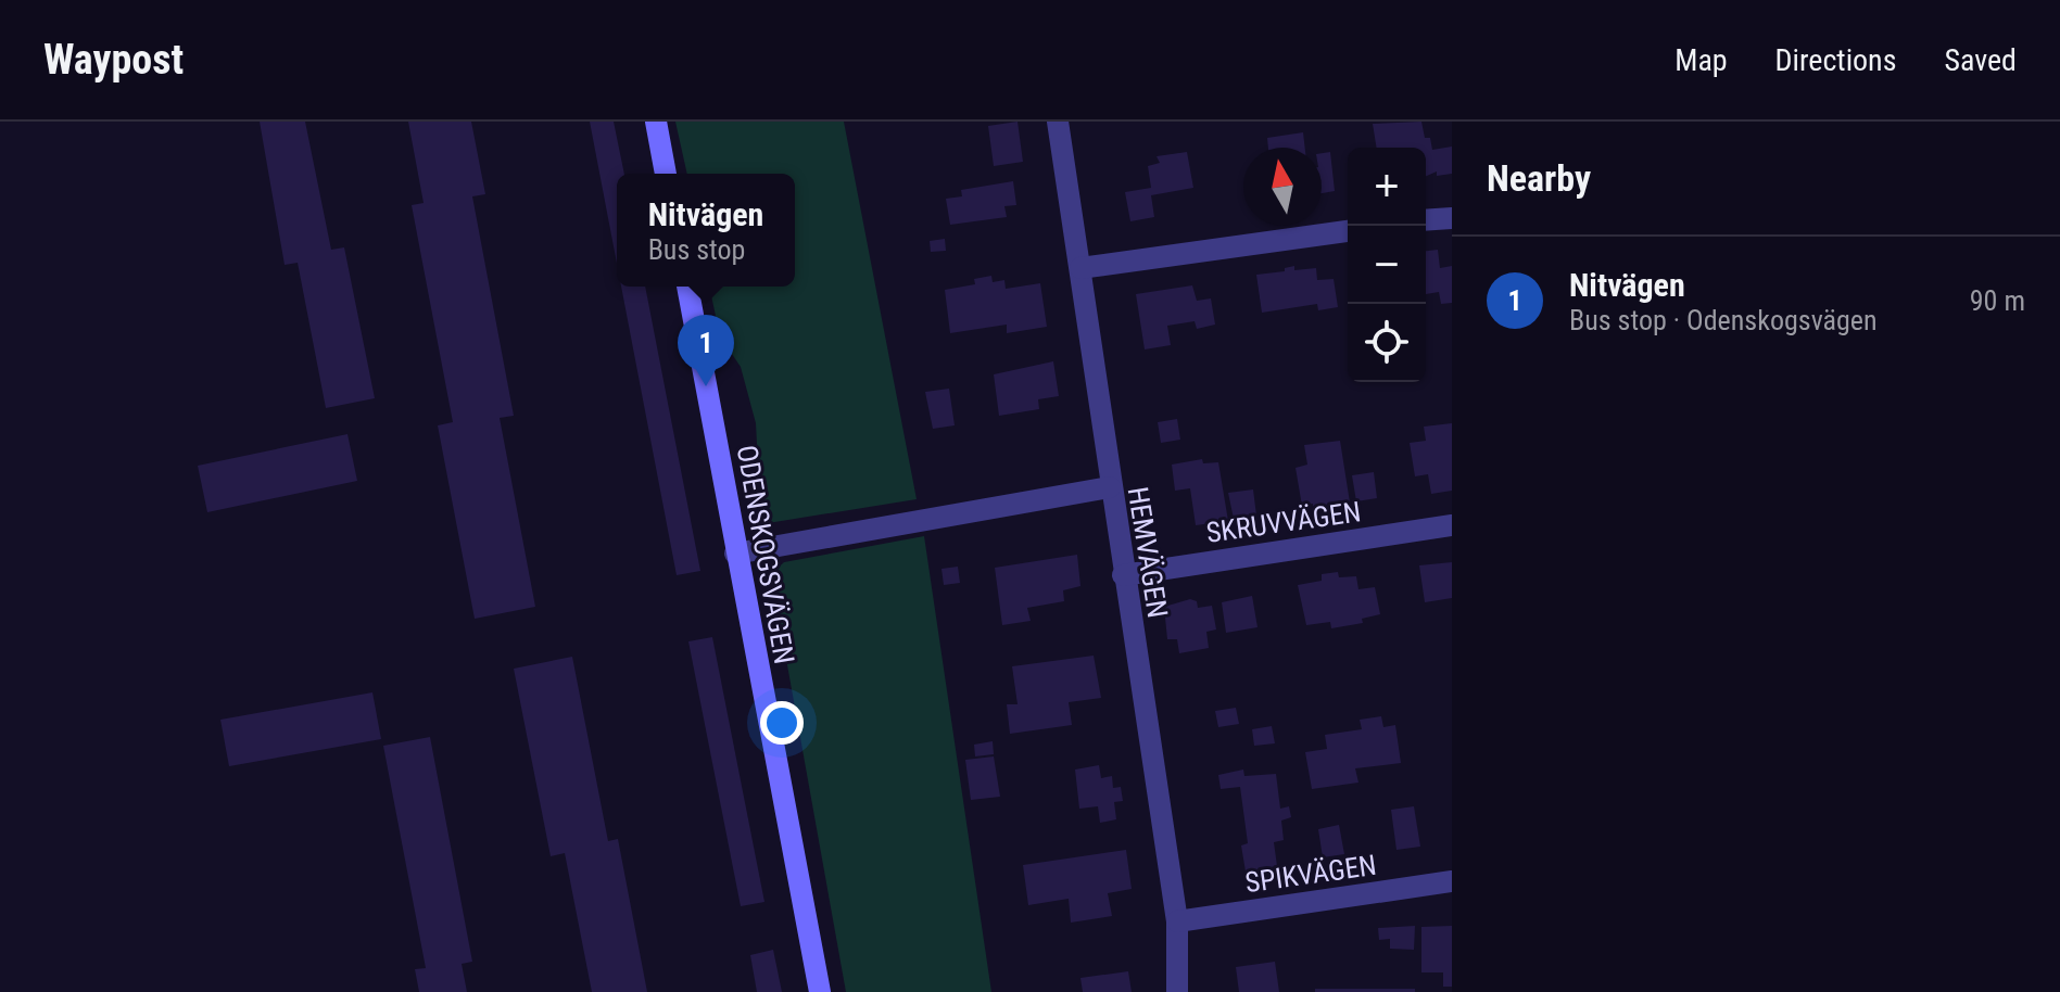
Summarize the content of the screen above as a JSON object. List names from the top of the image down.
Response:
{
  "streets": {
    "street": [
      "SKRUVVÄGEN",
      "HEMVÄGEN",
      "ODENSKOGSVÄGEN",
      "SPIKVÄGEN"
    ]
  },
  "crossings": [
    ["SKRUVVÄGEN", "HEMVÄGEN"],
    ["HEMVÄGEN", "SPIKVÄGEN"]
  ],
  "north": "top",
  "page": {
    "header": "Waypost",
    "nav": ["Map", "Directions", "Saved"],
    "heading": "Nearby",
    "map_buttons": ["+", "−"],
    "popup": ["Nitvägen", "Bus stop"],
    "list": [
      {
        "mark": "1",
        "name": "Nitvägen",
        "note": "Bus stop · Odenskogsvägen",
        "value": "90 m"
      }
    ],
    "pins": "1"
  }
}
